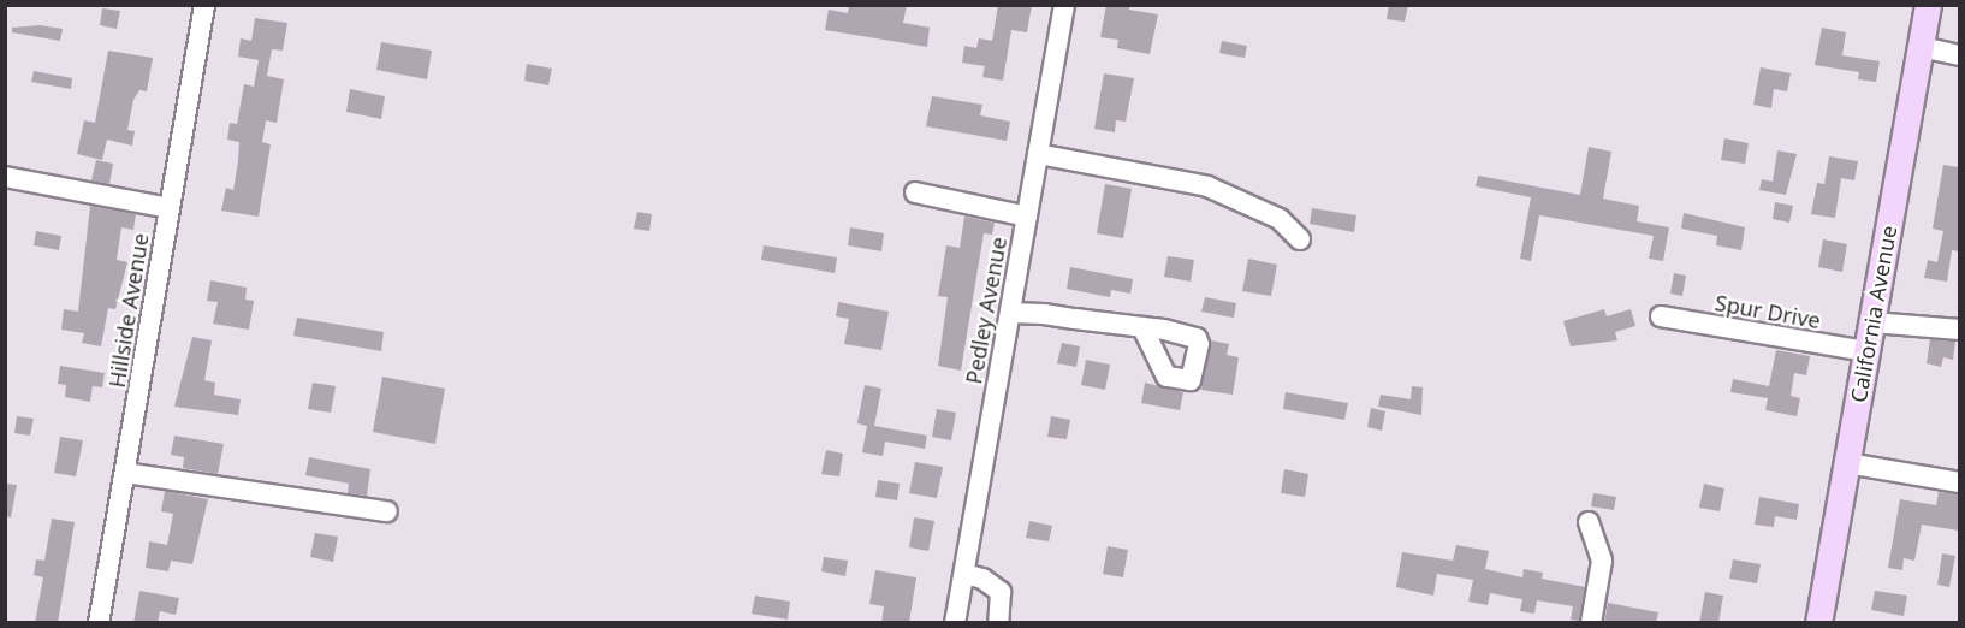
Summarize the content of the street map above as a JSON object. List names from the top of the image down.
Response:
{
  "streets": {
    "main road": ["California Avenue"],
    "street": ["Hillside Avenue", "Pedley Avenue", "Spur Drive"]
  },
  "crossings": [
    ["Spur Drive", "California Avenue"]
  ]
}
